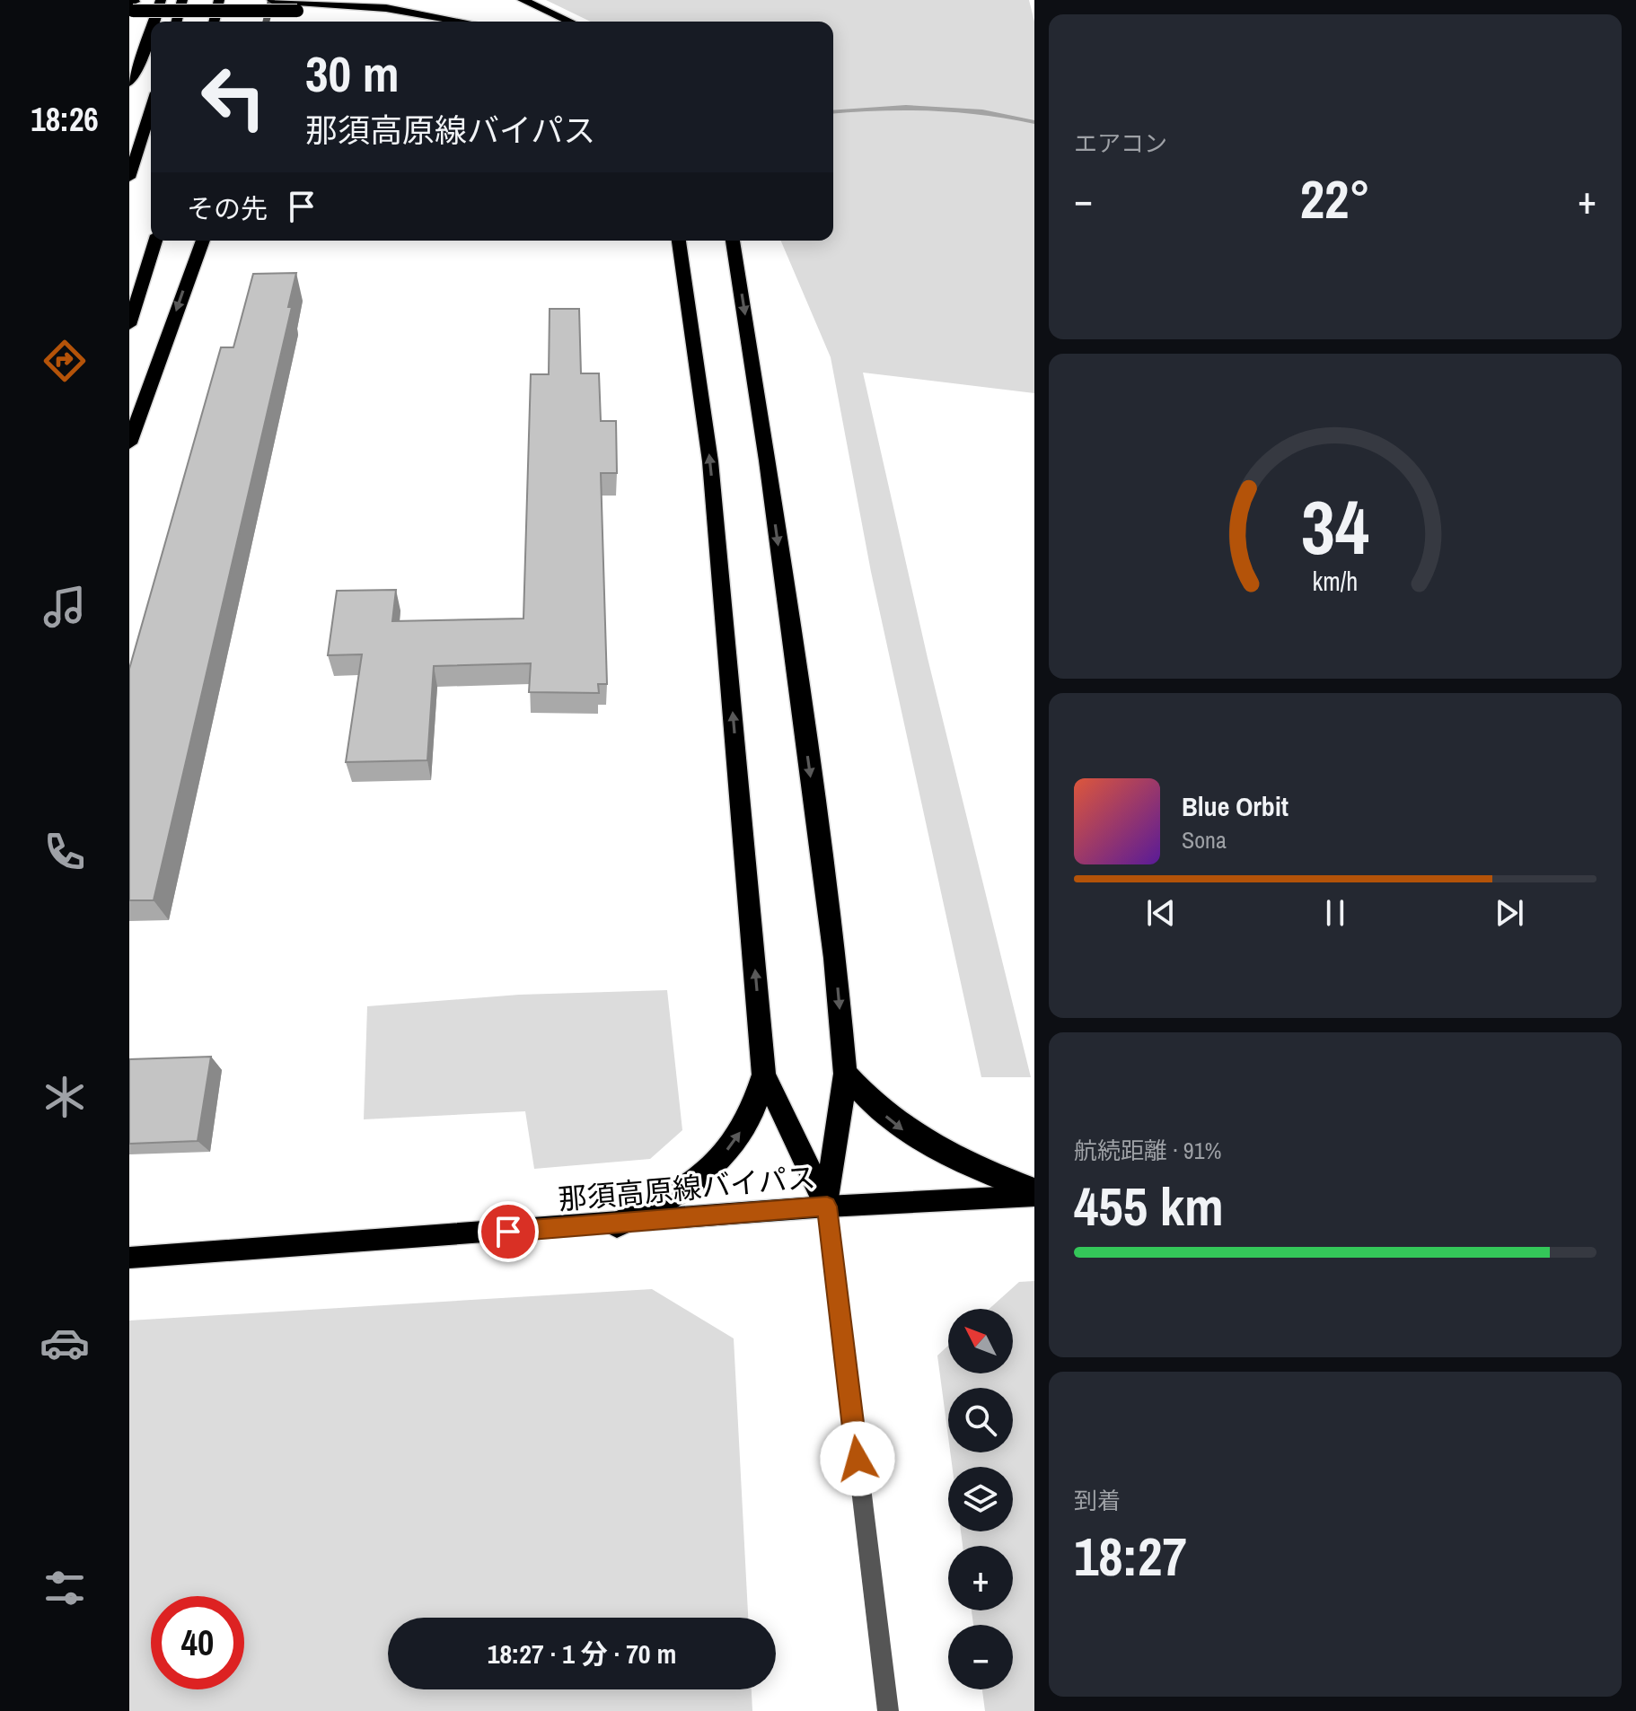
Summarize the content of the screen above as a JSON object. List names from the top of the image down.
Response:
{
  "streets": {
    "main road": ["那須高原線バイパス"]
  },
  "north": "top left",
  "page": {
    "tabs": "18:26",
    "tile": [
      "エアコン",
      ["航続距離 · 91%", "455 km"],
      ["到着", "18:27"]
    ],
    "turn": ["30 m", "那須高原線バイパス"],
    "heat": ["−", "22°", "+"],
    "then": "その先",
    "song": ["Blue Orbit", "Sona"],
    "map_buttons": ["+", "−"],
    "limit": "40",
    "trip": "18:27 · 1 分 · 70 m",
    "gauge": ["34", "km/h"]
  }
}
